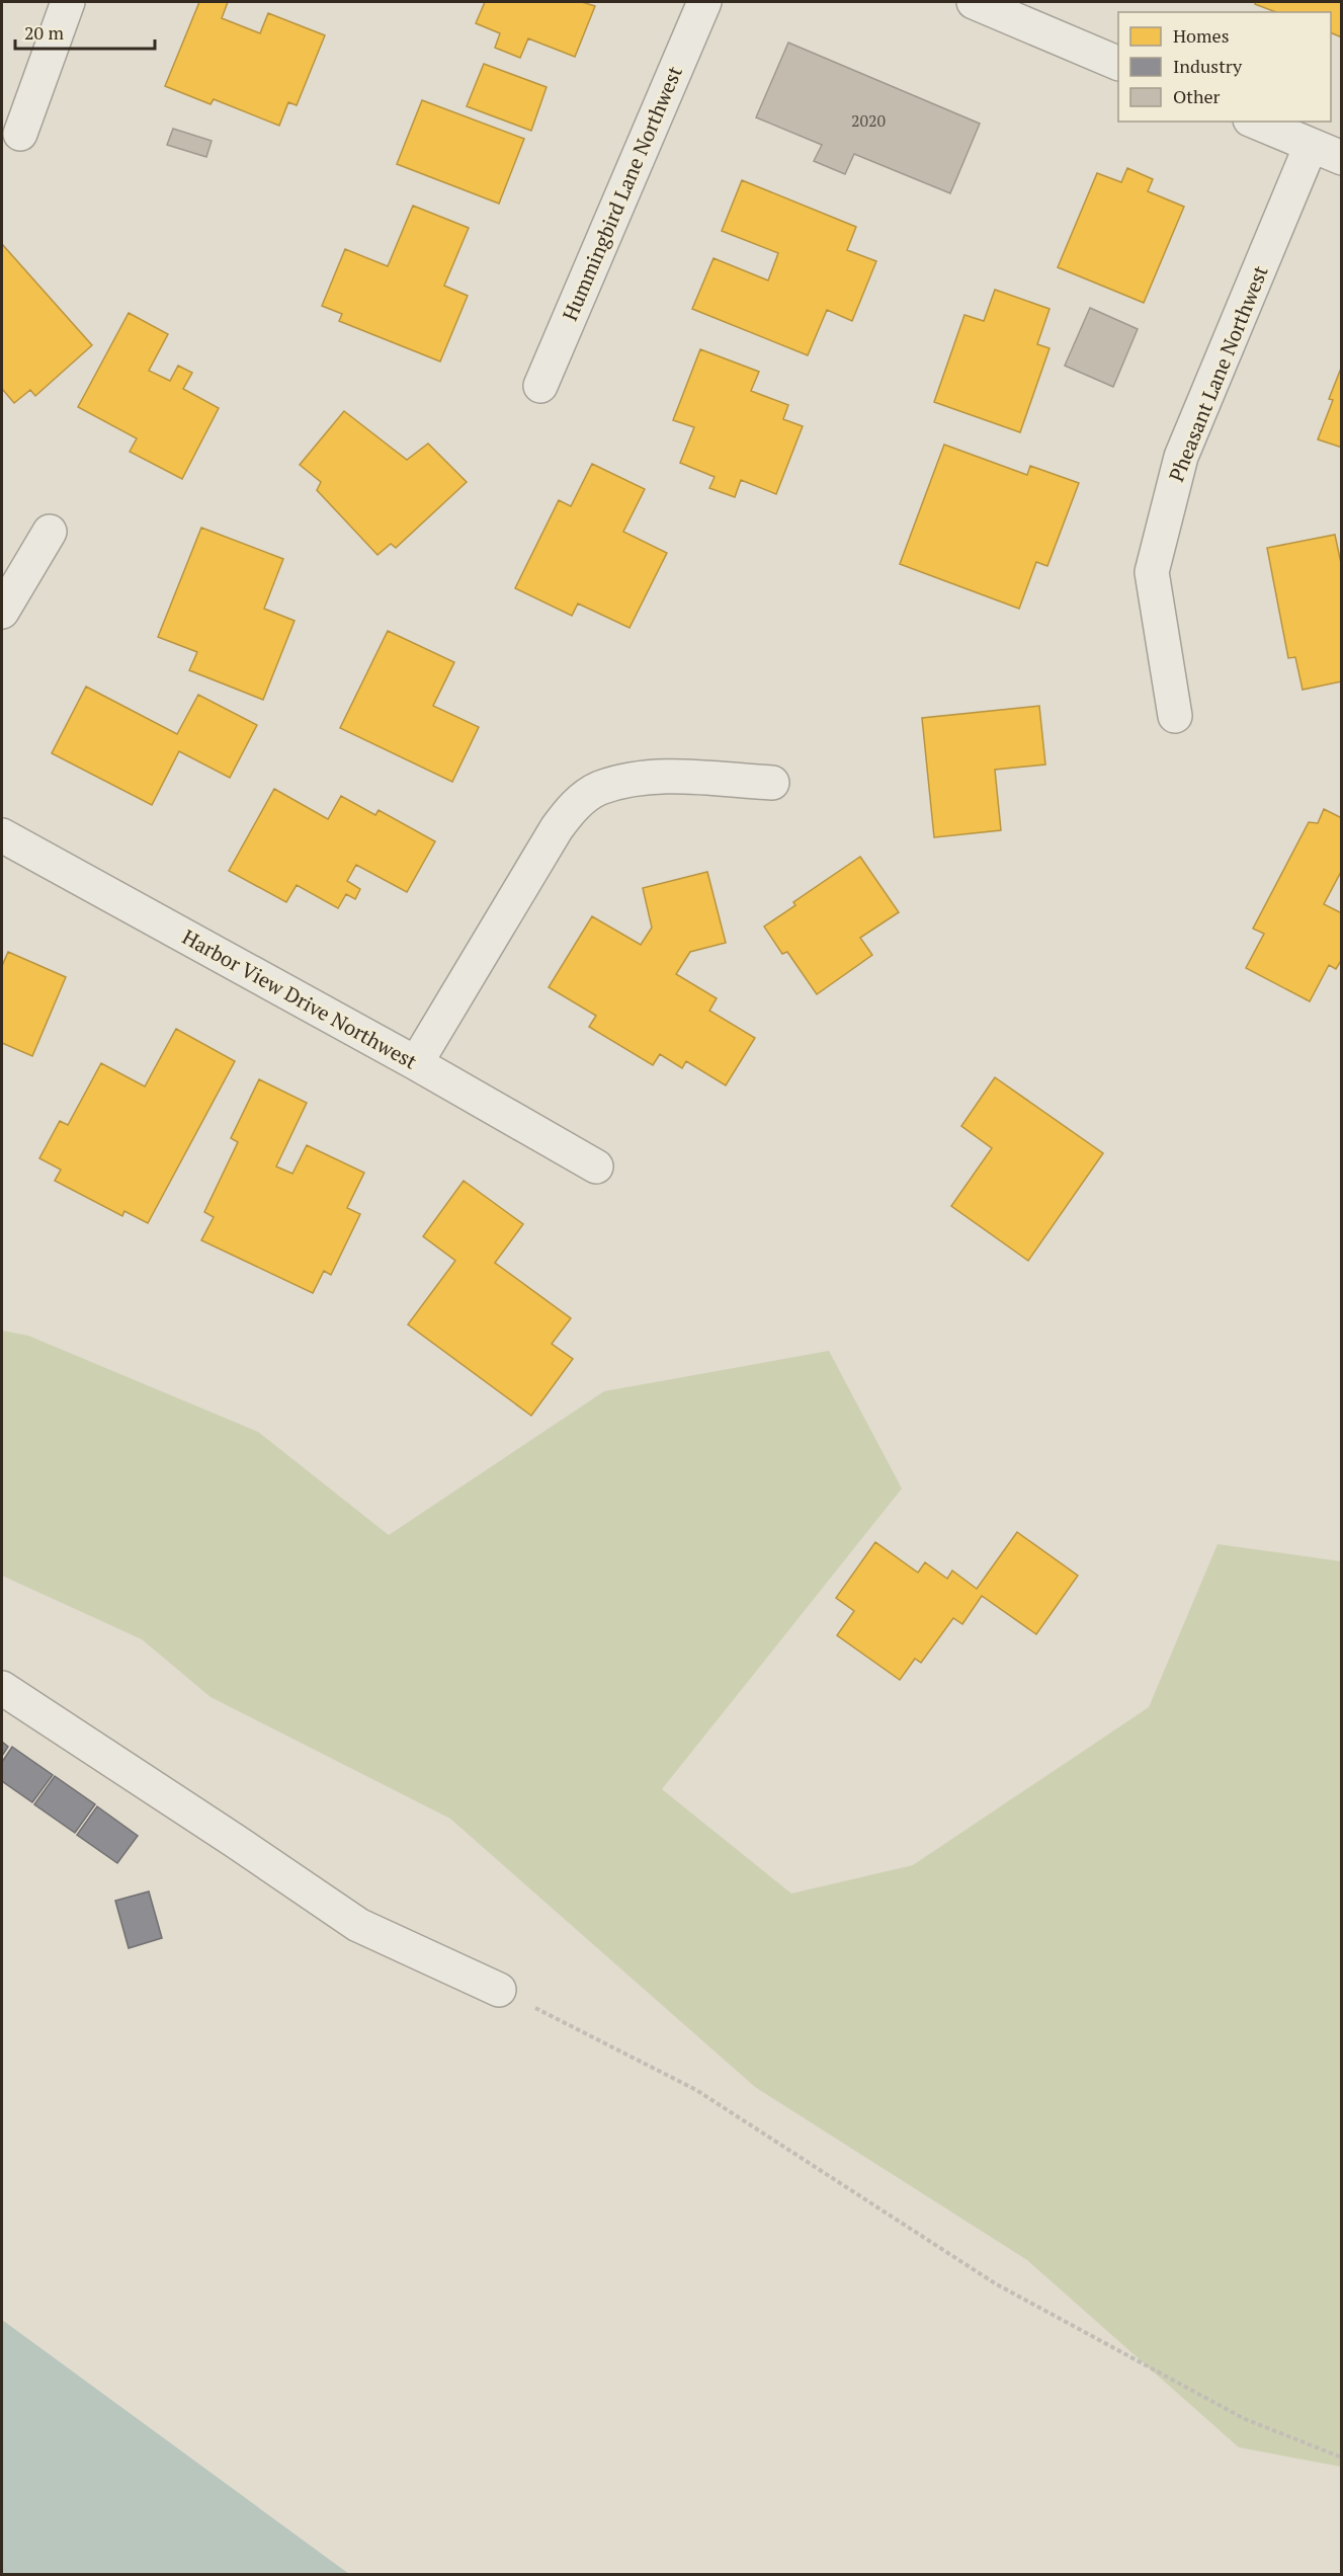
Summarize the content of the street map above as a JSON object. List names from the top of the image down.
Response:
{
  "streets": {
    "street": ["Hummingbird Lane Northwest", "Pheasant Lane Northwest", "Harbor View Drive Northwest"]
  },
  "house_numbers": ["2020"],
  "legend": ["Homes", "Industry", "Other"],
  "scale_bar": "20 m"
}
